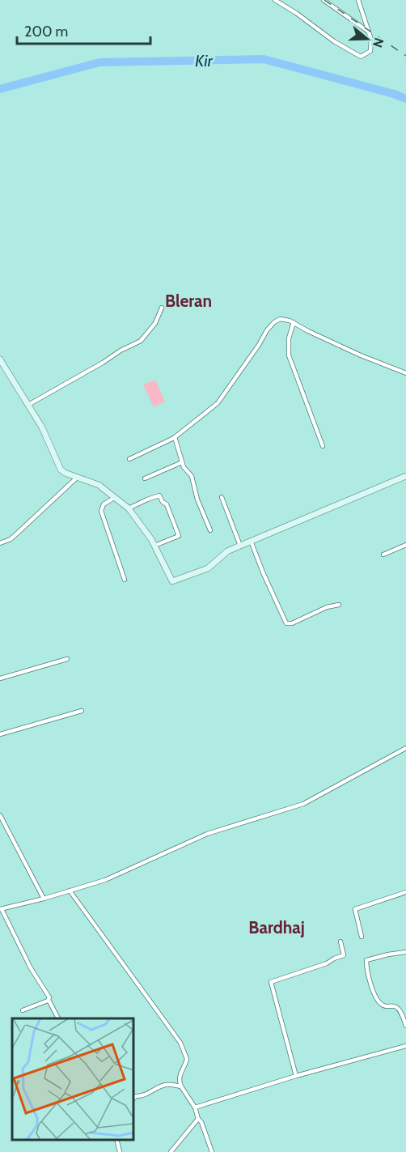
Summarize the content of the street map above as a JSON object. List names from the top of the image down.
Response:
{
  "districts": ["Bleran", "Bardhaj"],
  "water": ["Kir"],
  "scale_bar": "200 m",
  "north": "right"
}
